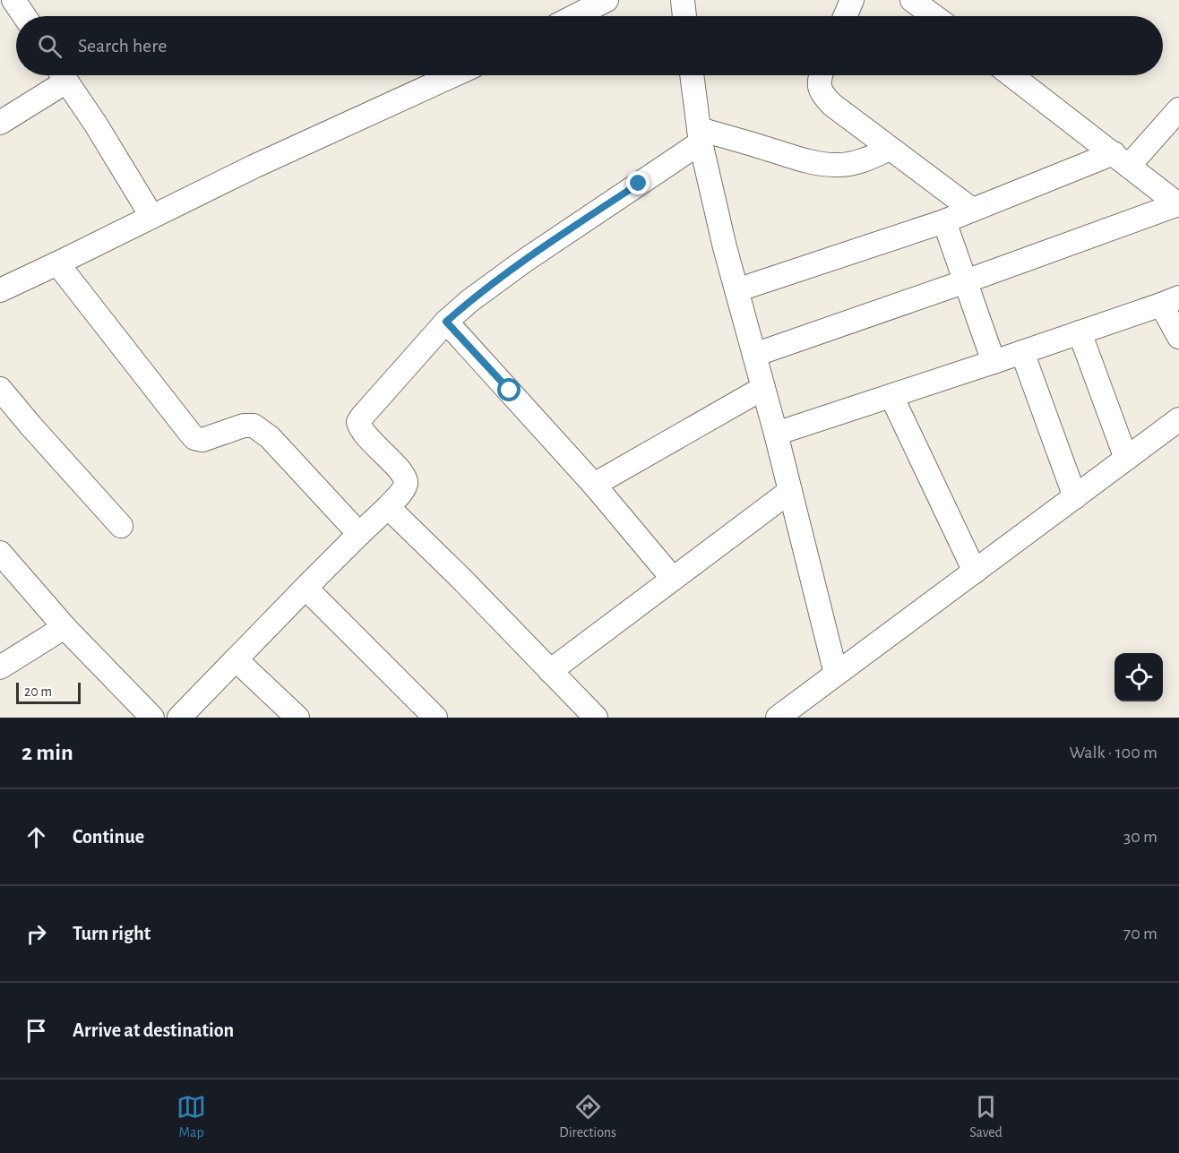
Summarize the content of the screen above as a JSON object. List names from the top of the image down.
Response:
{
  "scale_bar": "20 m",
  "page": {
    "search": "Search here",
    "scale": "20 m",
    "heading": ["2 min", "Walk · 100 m"],
    "list": [
      ["Continue", "30 m"],
      ["Turn right", "70 m"],
      "Arrive at destination"
    ],
    "nav": ["Map", "Directions", "Saved"]
  }
}
